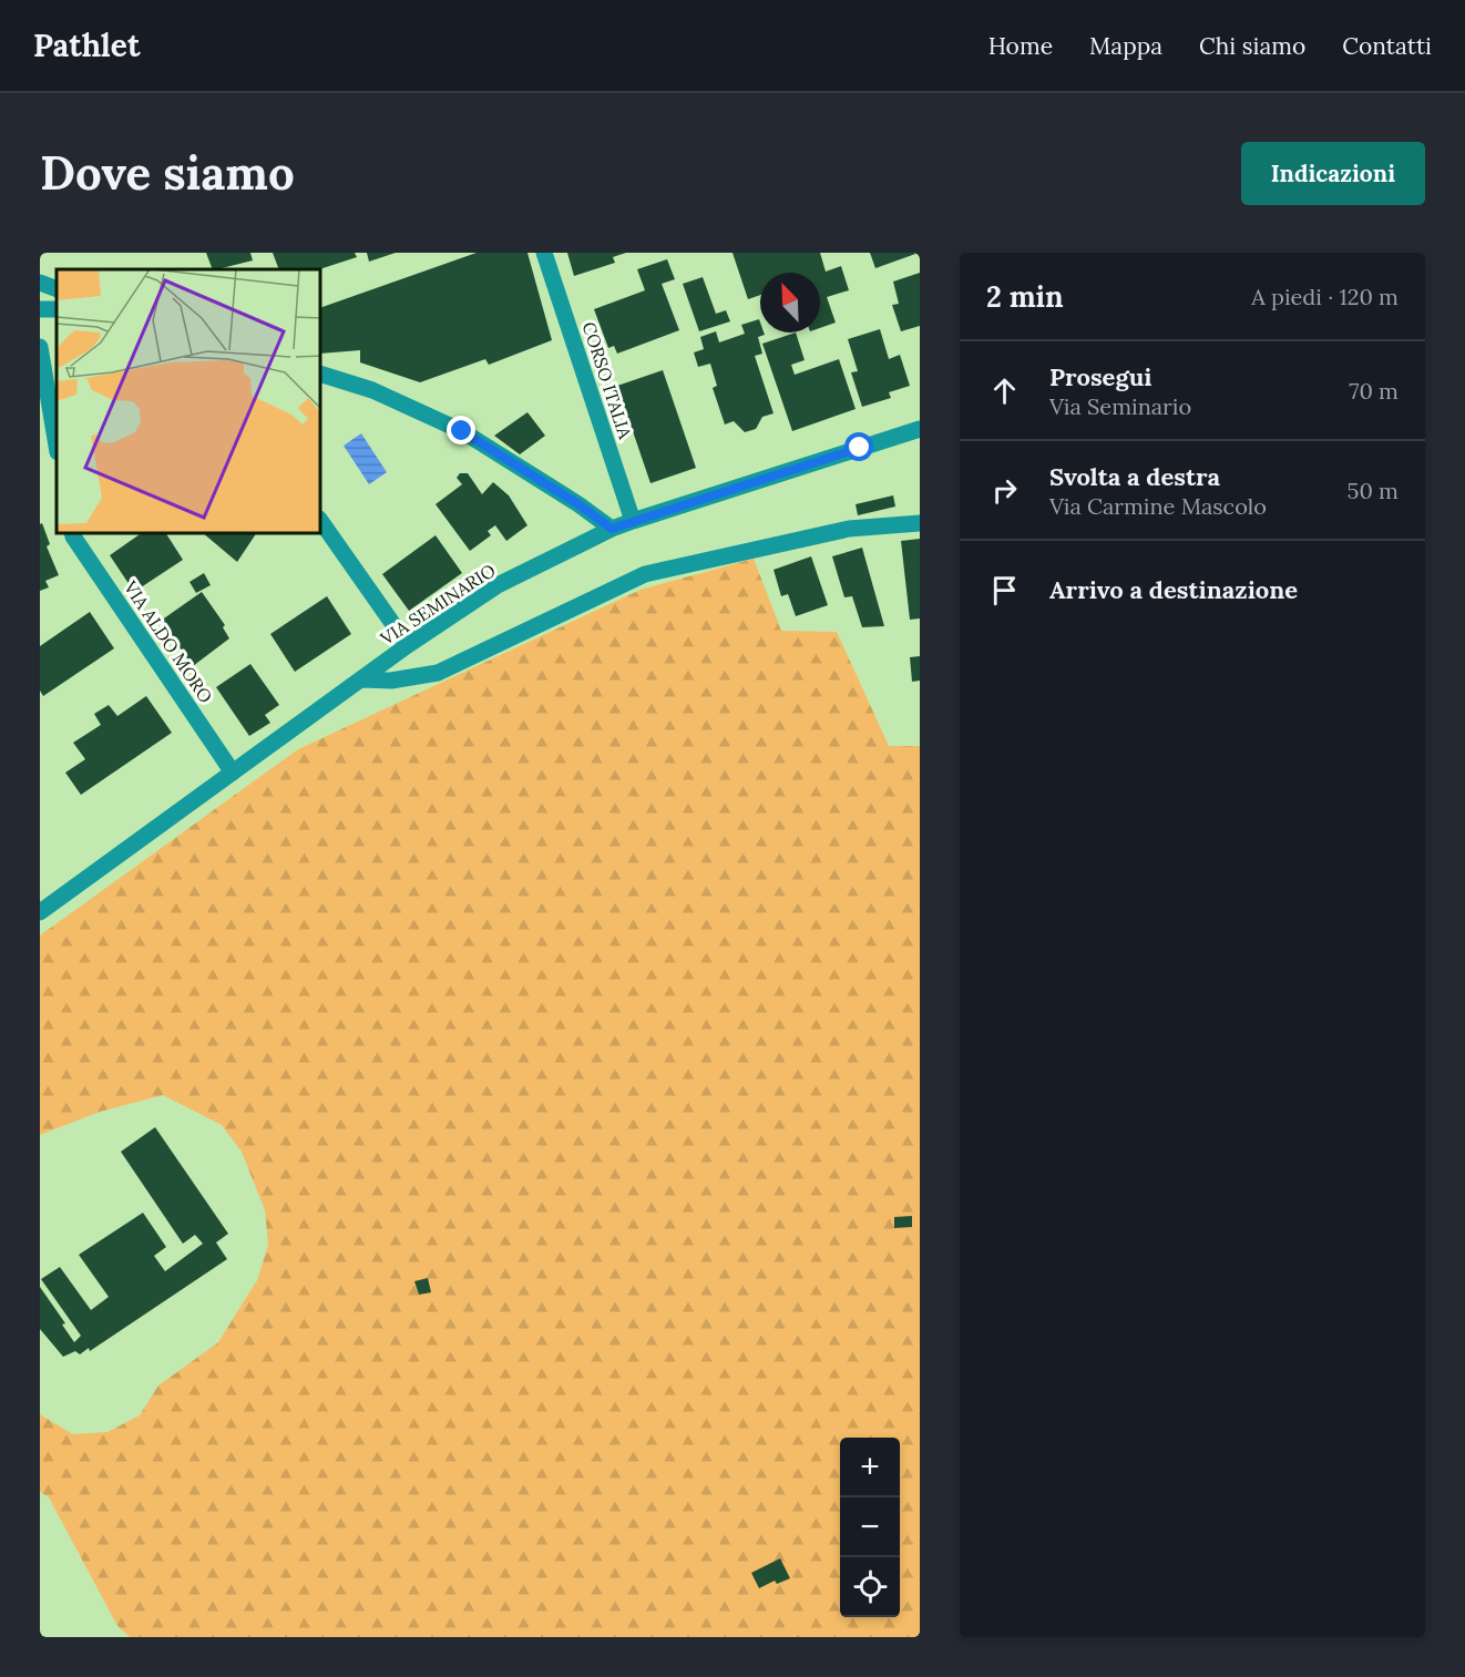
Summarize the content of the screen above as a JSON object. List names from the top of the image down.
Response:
{
  "streets": {
    "street": ["CORSO ITALIA", "VIA SEMINARIO", "VIA ALDO MORO"]
  },
  "crossings": [
    ["CORSO ITALIA", "VIA SEMINARIO"],
    ["VIA SEMINARIO", "VIA ALDO MORO"]
  ],
  "north": "top left",
  "page": {
    "header": "Pathlet",
    "nav": [
      "Home",
      "Mappa",
      "Chi siamo",
      "Contatti"
    ],
    "buttons": "Indicazioni",
    "title": "Dove siamo",
    "heading": ["2 min", "A piedi · 120 m"],
    "list": [
      ["Prosegui", "Via Seminario", "70 m"],
      ["Svolta a destra", "Via Carmine Mascolo", "50 m"],
      "Arrivo a destinazione"
    ],
    "map_buttons": ["+", "−"]
  }
}
